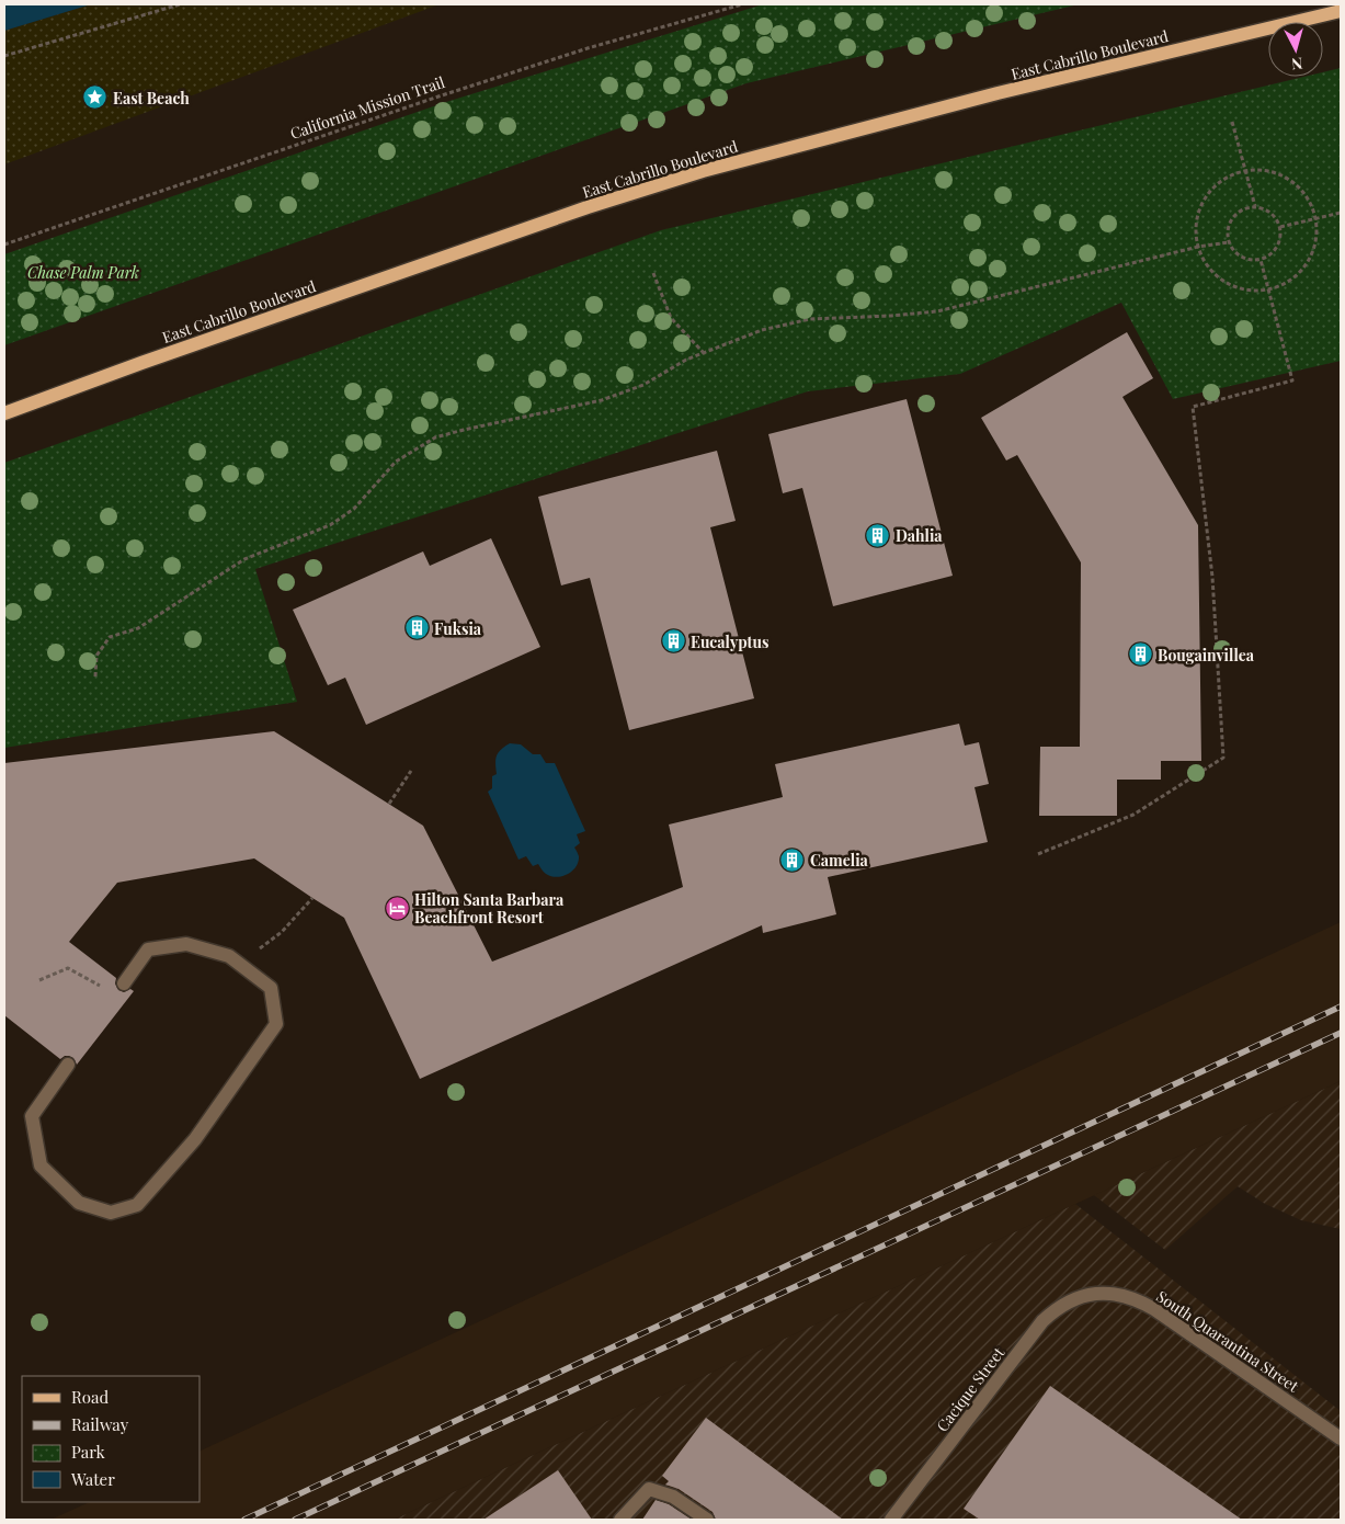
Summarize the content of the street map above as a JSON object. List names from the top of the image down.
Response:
{
  "streets": {
    "main road": ["East Cabrillo Boulevard"],
    "street": ["South Quarantina Street", "Cacique Street"],
    "path": ["California Mission Trail"]
  },
  "crossings": [
    ["South Quarantina Street", "Cacique Street"]
  ],
  "parks": ["Chase Palm Park"],
  "places": {
    "place": ["East Beach"],
    "building": [
      "Dahlia",
      "Fuksia",
      "Eucalyptus",
      "Bougainvillea",
      "Camelia"
    ],
    "hotel": ["Hilton Santa Barbara Beachfront Resort"]
  },
  "legend": [
    "Road",
    "Railway",
    "Park",
    "Water"
  ],
  "north": "bottom"
}
